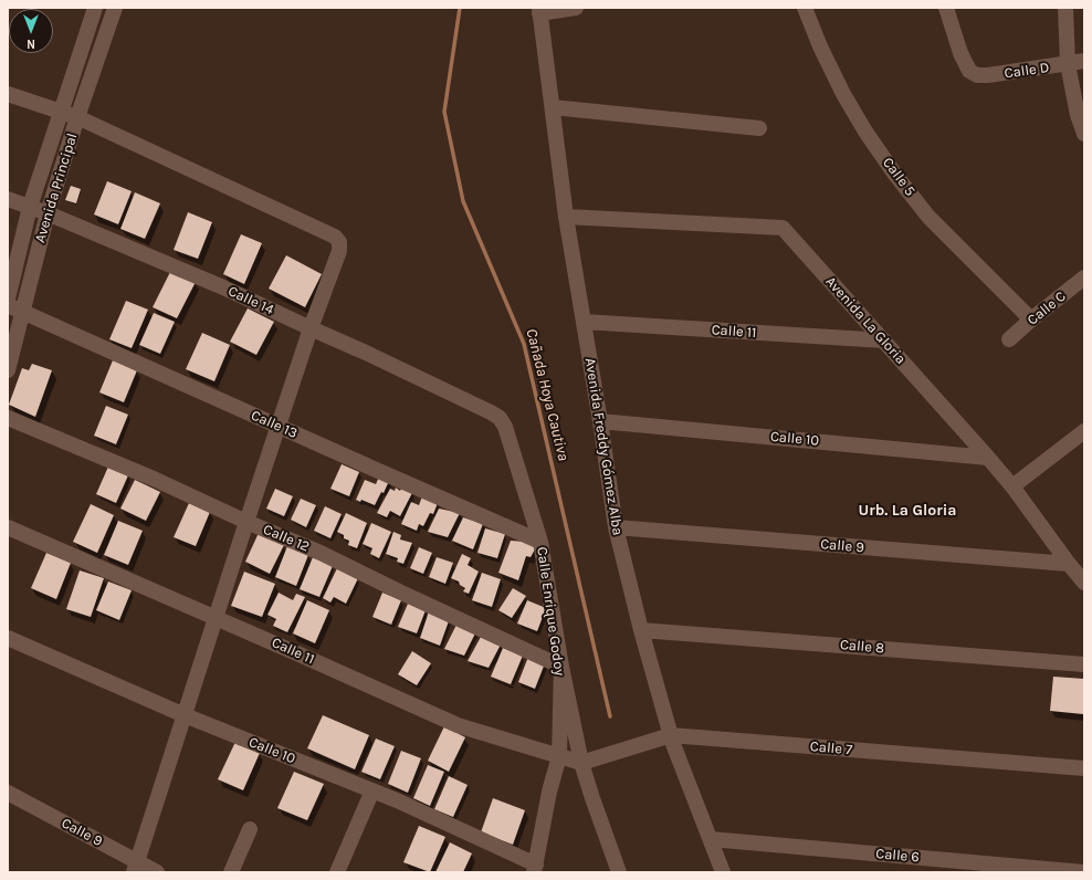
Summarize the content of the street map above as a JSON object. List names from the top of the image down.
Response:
{
  "streets": {
    "street": [
      "Calle D",
      "Calle 5",
      "Avenida Principal",
      "Calle 14",
      "Calle C",
      "Avenida La Gloria",
      "Calle 11",
      "Calle 13",
      "Calle 10",
      "Avenida Freddy Gómez Alba",
      "Calle 12",
      "Calle 9",
      "Calle Enrique Godoy",
      "Calle 8",
      "Calle 7",
      "Calle 6"
    ]
  },
  "crossings": [
    ["Calle 5", "Calle C"],
    ["Avenida Principal", "Calle 14"],
    ["Avenida Principal", "Calle 13"],
    ["Calle 14", "Calle Enrique Godoy"],
    ["Avenida La Gloria", "Calle 11"],
    ["Avenida La Gloria", "Calle 10"],
    ["Avenida La Gloria", "Avenida Freddy Gómez Alba"],
    ["Avenida La Gloria", "Calle 9"],
    ["Calle 11", "Avenida Freddy Gómez Alba"],
    ["Calle 11", "Calle Enrique Godoy"],
    ["Calle 11", "Calle 7"],
    ["Calle 13", "Calle Enrique Godoy"],
    ["Calle 10", "Avenida Freddy Gómez Alba"],
    ["Calle 10", "Calle Enrique Godoy"],
    ["Avenida Freddy Gómez Alba", "Calle 9"],
    ["Avenida Freddy Gómez Alba", "Calle 8"],
    ["Avenida Freddy Gómez Alba", "Calle 7"],
    ["Avenida Freddy Gómez Alba", "Calle 6"],
    ["Calle 12", "Calle Enrique Godoy"]
  ],
  "districts": ["Urb. La Gloria"],
  "water": ["Cañada Hoya Cautiva"],
  "north": "bottom"
}
